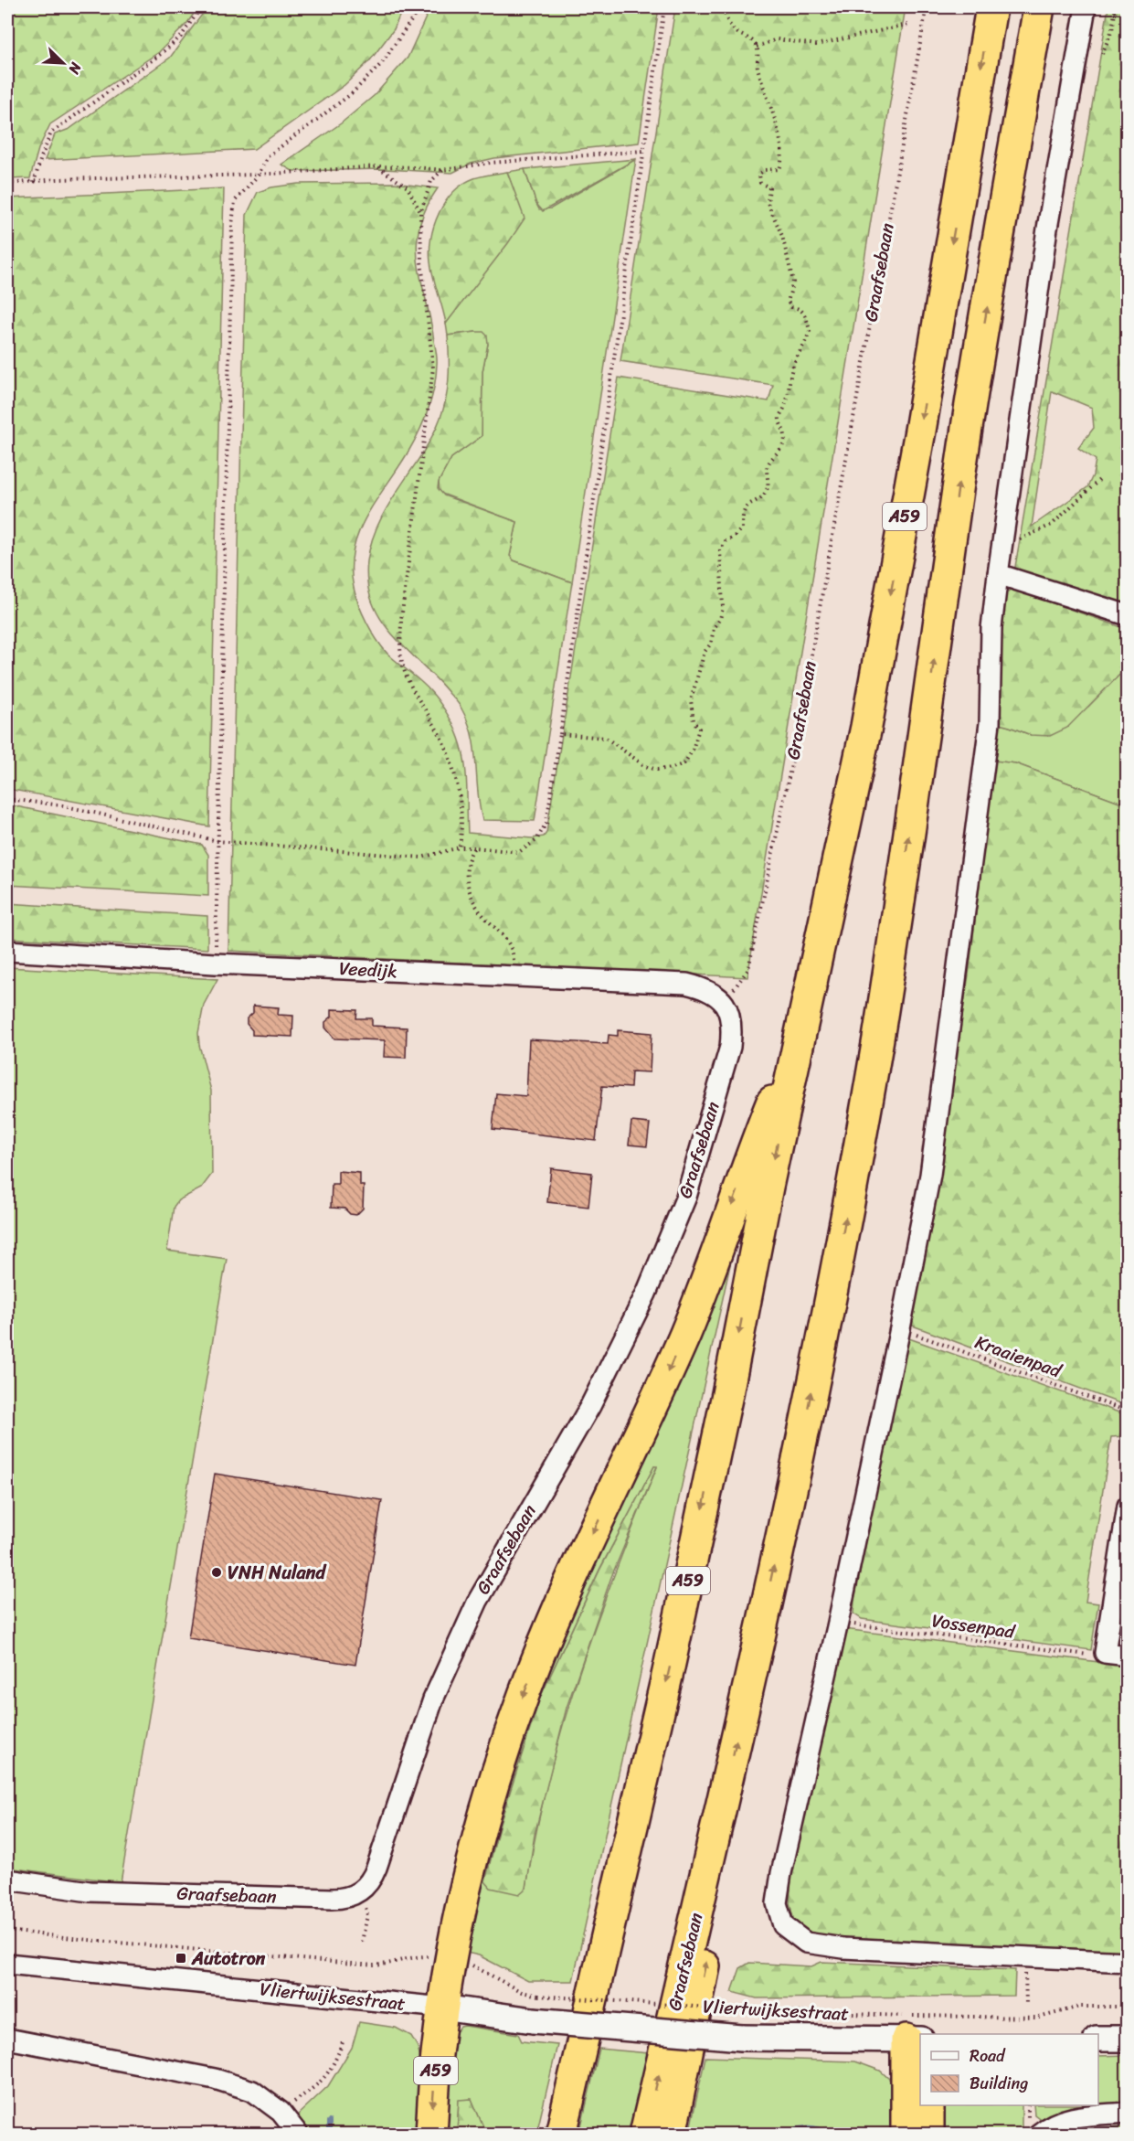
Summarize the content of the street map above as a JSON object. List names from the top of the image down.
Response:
{
  "streets": {
    "highway": ["Graafsebaan", "A59"],
    "street": ["Veedijk", "Vliertwijksestraat"],
    "path": ["Kraaienpad", "Vossenpad"]
  },
  "crossings": [
    ["Graafsebaan", "A59"],
    ["Graafsebaan", "Veedijk"],
    ["A59", "Vliertwijksestraat"]
  ],
  "places": {
    "other": ["VNH Nuland"],
    "transit": ["Autotron"]
  },
  "legend": ["Road", "Building"],
  "north": "bottom right"
}
